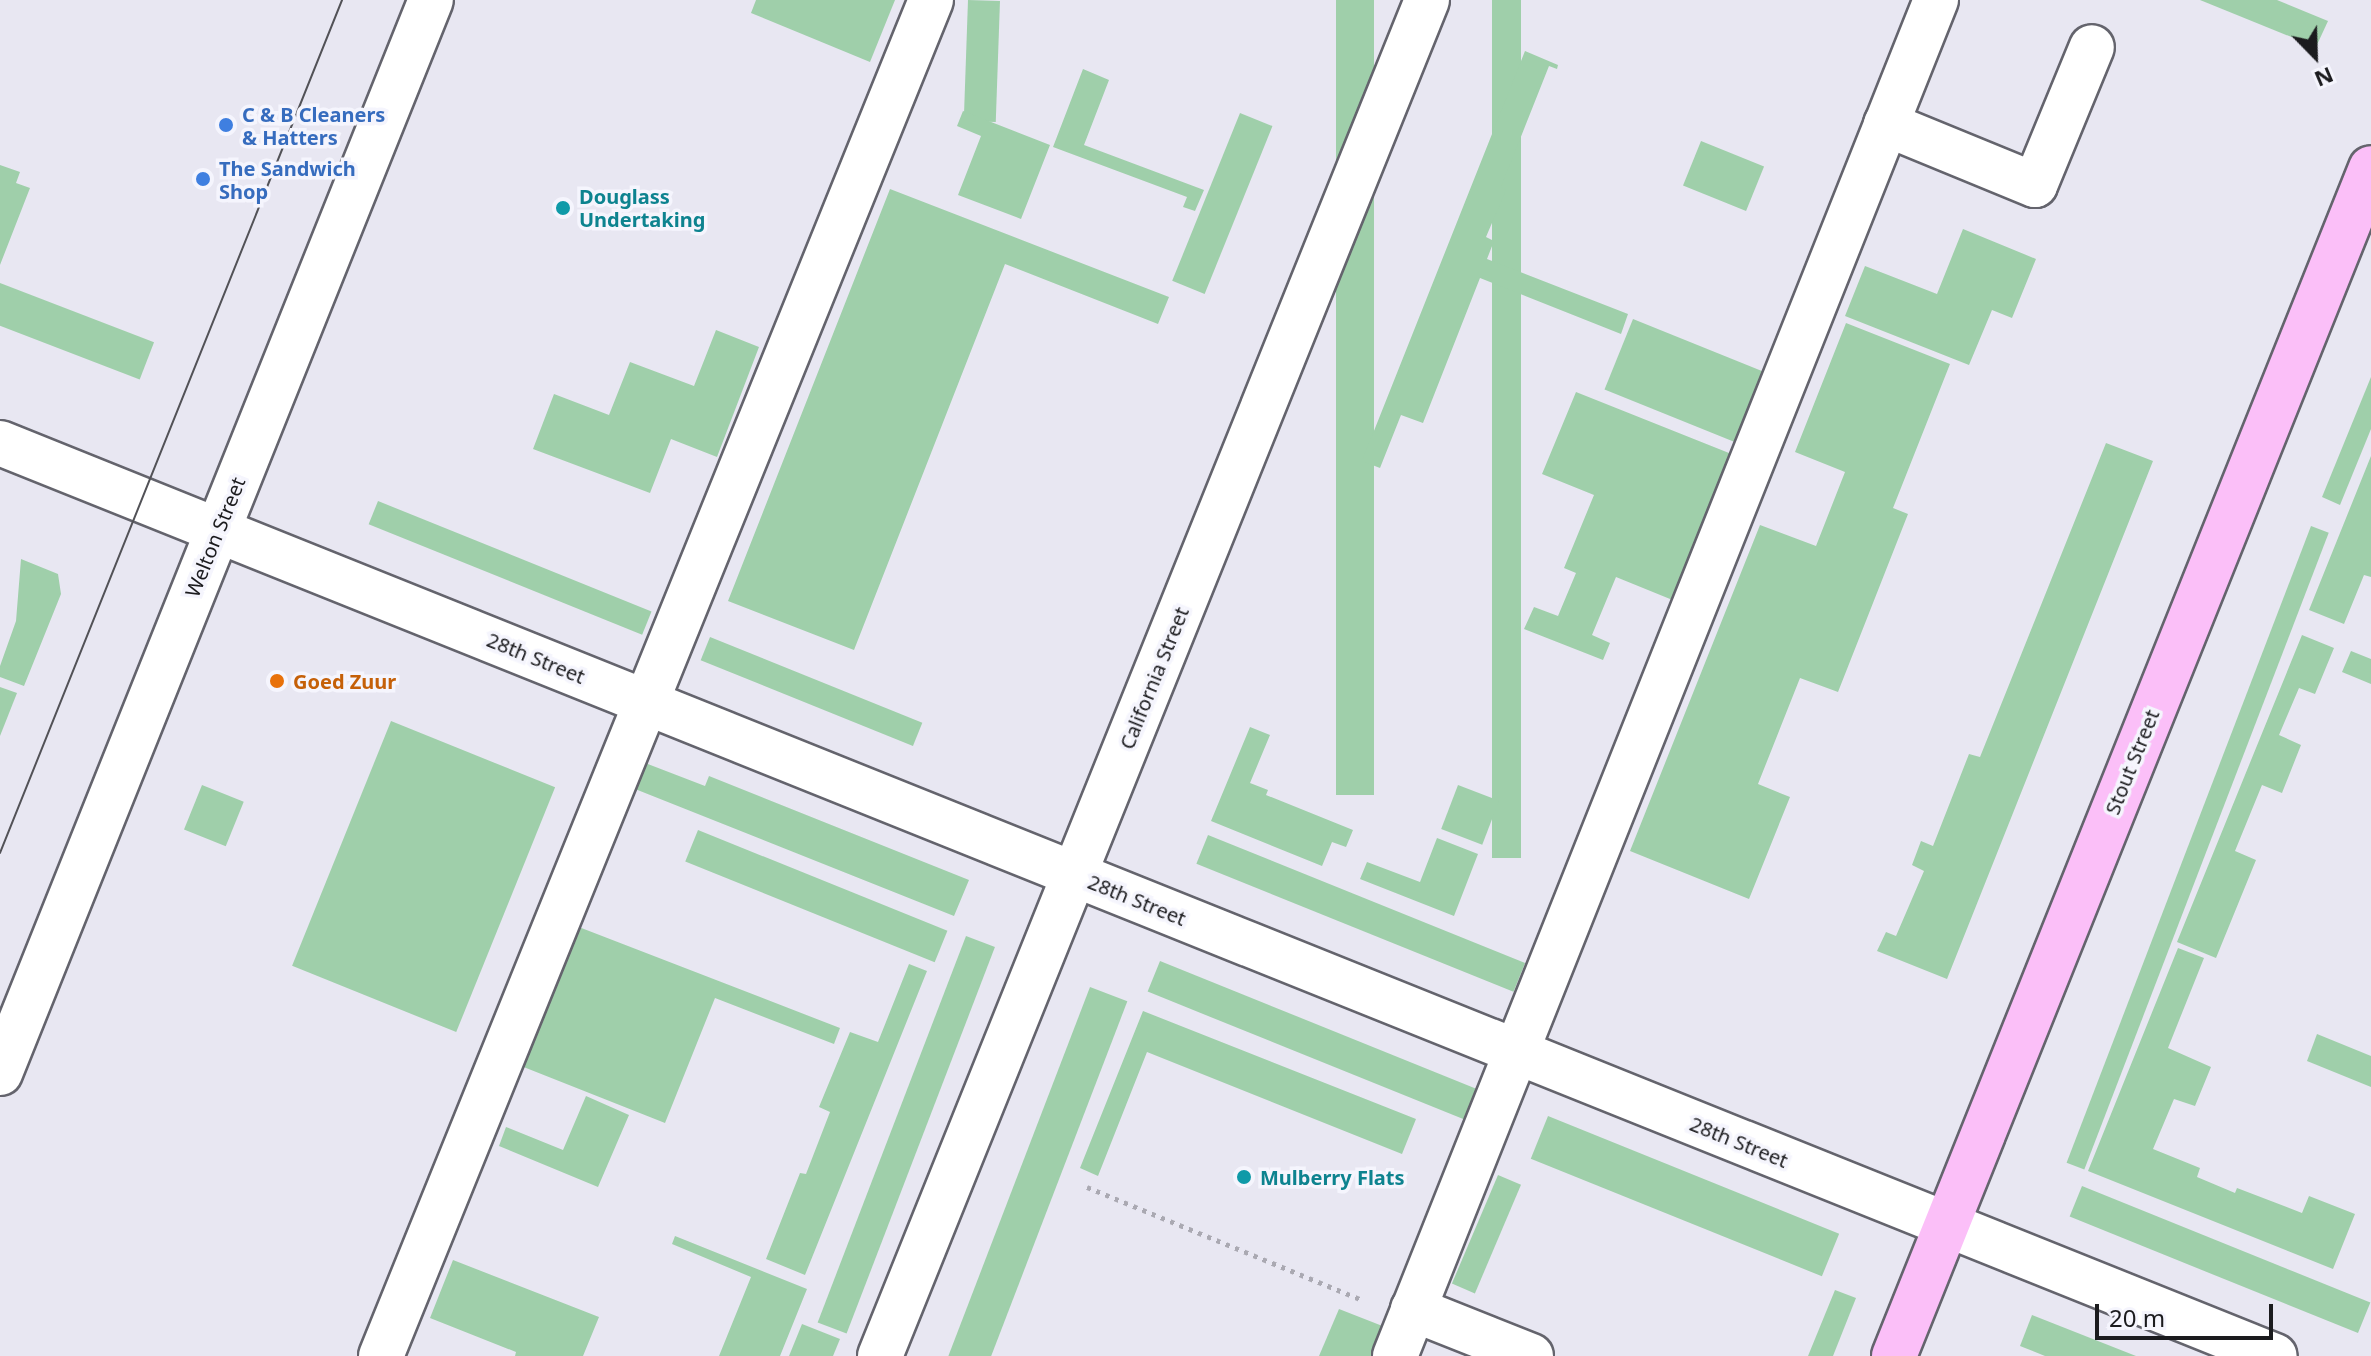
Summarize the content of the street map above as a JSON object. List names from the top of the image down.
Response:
{
  "streets": {
    "main road": ["Stout Street"],
    "street": ["Welton Street", "28th Street", "California Street"]
  },
  "crossings": [
    ["Welton Street", "28th Street"],
    ["28th Street", "California Street"],
    ["28th Street", "Stout Street"]
  ],
  "places": [
    "C & B Cleaners & Hatters",
    "The Sandwich Shop",
    "Douglass Undertaking",
    "Goed Zuur",
    "Mulberry Flats"
  ],
  "scale_bar": "20 m",
  "north": "bottom right"
}
